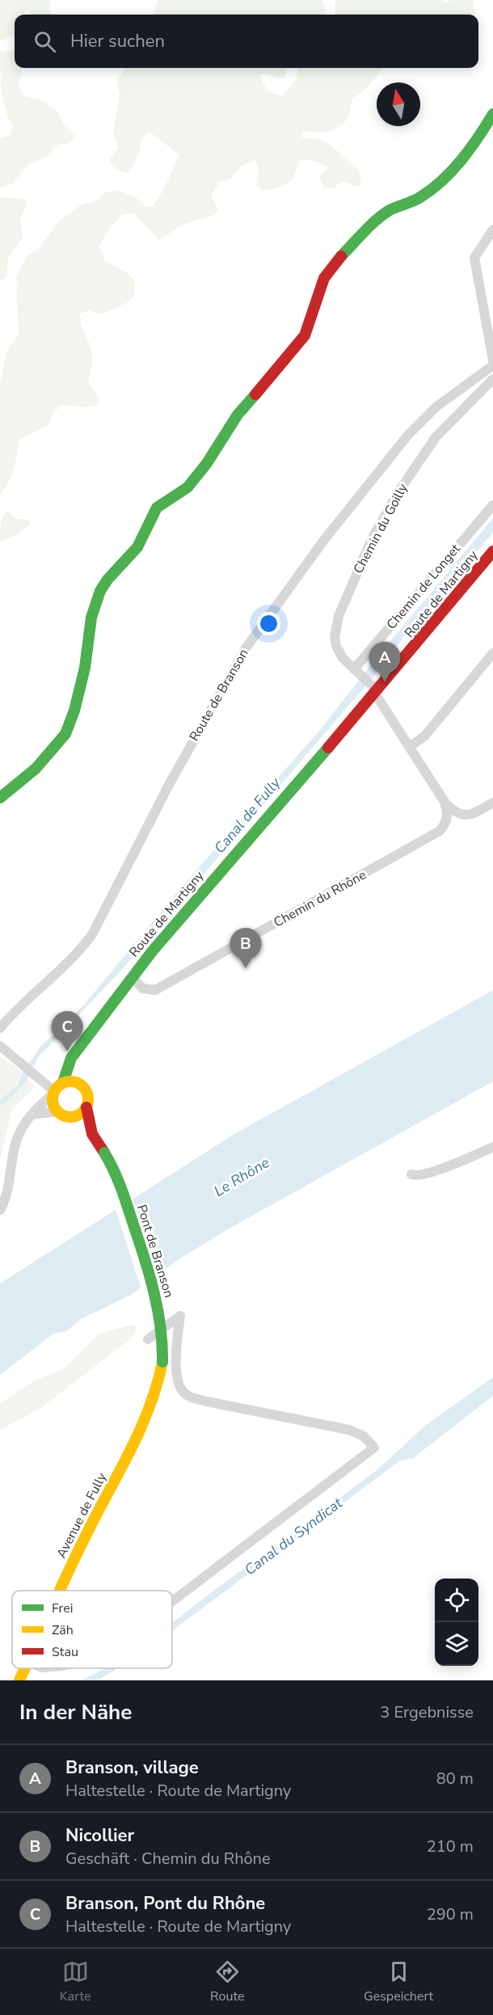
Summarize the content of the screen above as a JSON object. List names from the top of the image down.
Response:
{
  "streets": {
    "main road": ["Route de Martigny", "Pont de Branson", "Avenue de Fully"],
    "street": [
      "Chemin du Goilly",
      "Chemin de Longet",
      "Route de Branson",
      "Chemin du Rhône"
    ]
  },
  "crossings": [
    ["Chemin du Goilly", "Chemin de Longet"],
    ["Chemin du Goilly", "Route de Martigny"],
    ["Chemin du Goilly", "Chemin du Rhône"],
    ["Route de Martigny", "Chemin du Rhône"],
    ["Pont de Branson", "Avenue de Fully"]
  ],
  "water": ["Canal de Fully", "Le Rhône", "Canal du Syndicat"],
  "legend": ["Frei", "Zäh", "Stau"],
  "north": "top",
  "page": {
    "search": "Hier suchen",
    "pins": ["A", "B", "C"],
    "heading": ["In der Nähe", "3 Ergebnisse"],
    "list": [
      {
        "mark": "A",
        "name": "Branson, village",
        "note": "Haltestelle · Route de Martigny",
        "value": "80 m"
      },
      {
        "mark": "B",
        "name": "Nicollier",
        "note": "Geschäft · Chemin du Rhône",
        "value": "210 m"
      },
      {
        "mark": "C",
        "name": "Branson, Pont du Rhône",
        "note": "Haltestelle · Route de Martigny",
        "value": "290 m"
      }
    ],
    "nav": ["Karte", "Route", "Gespeichert"]
  }
}
